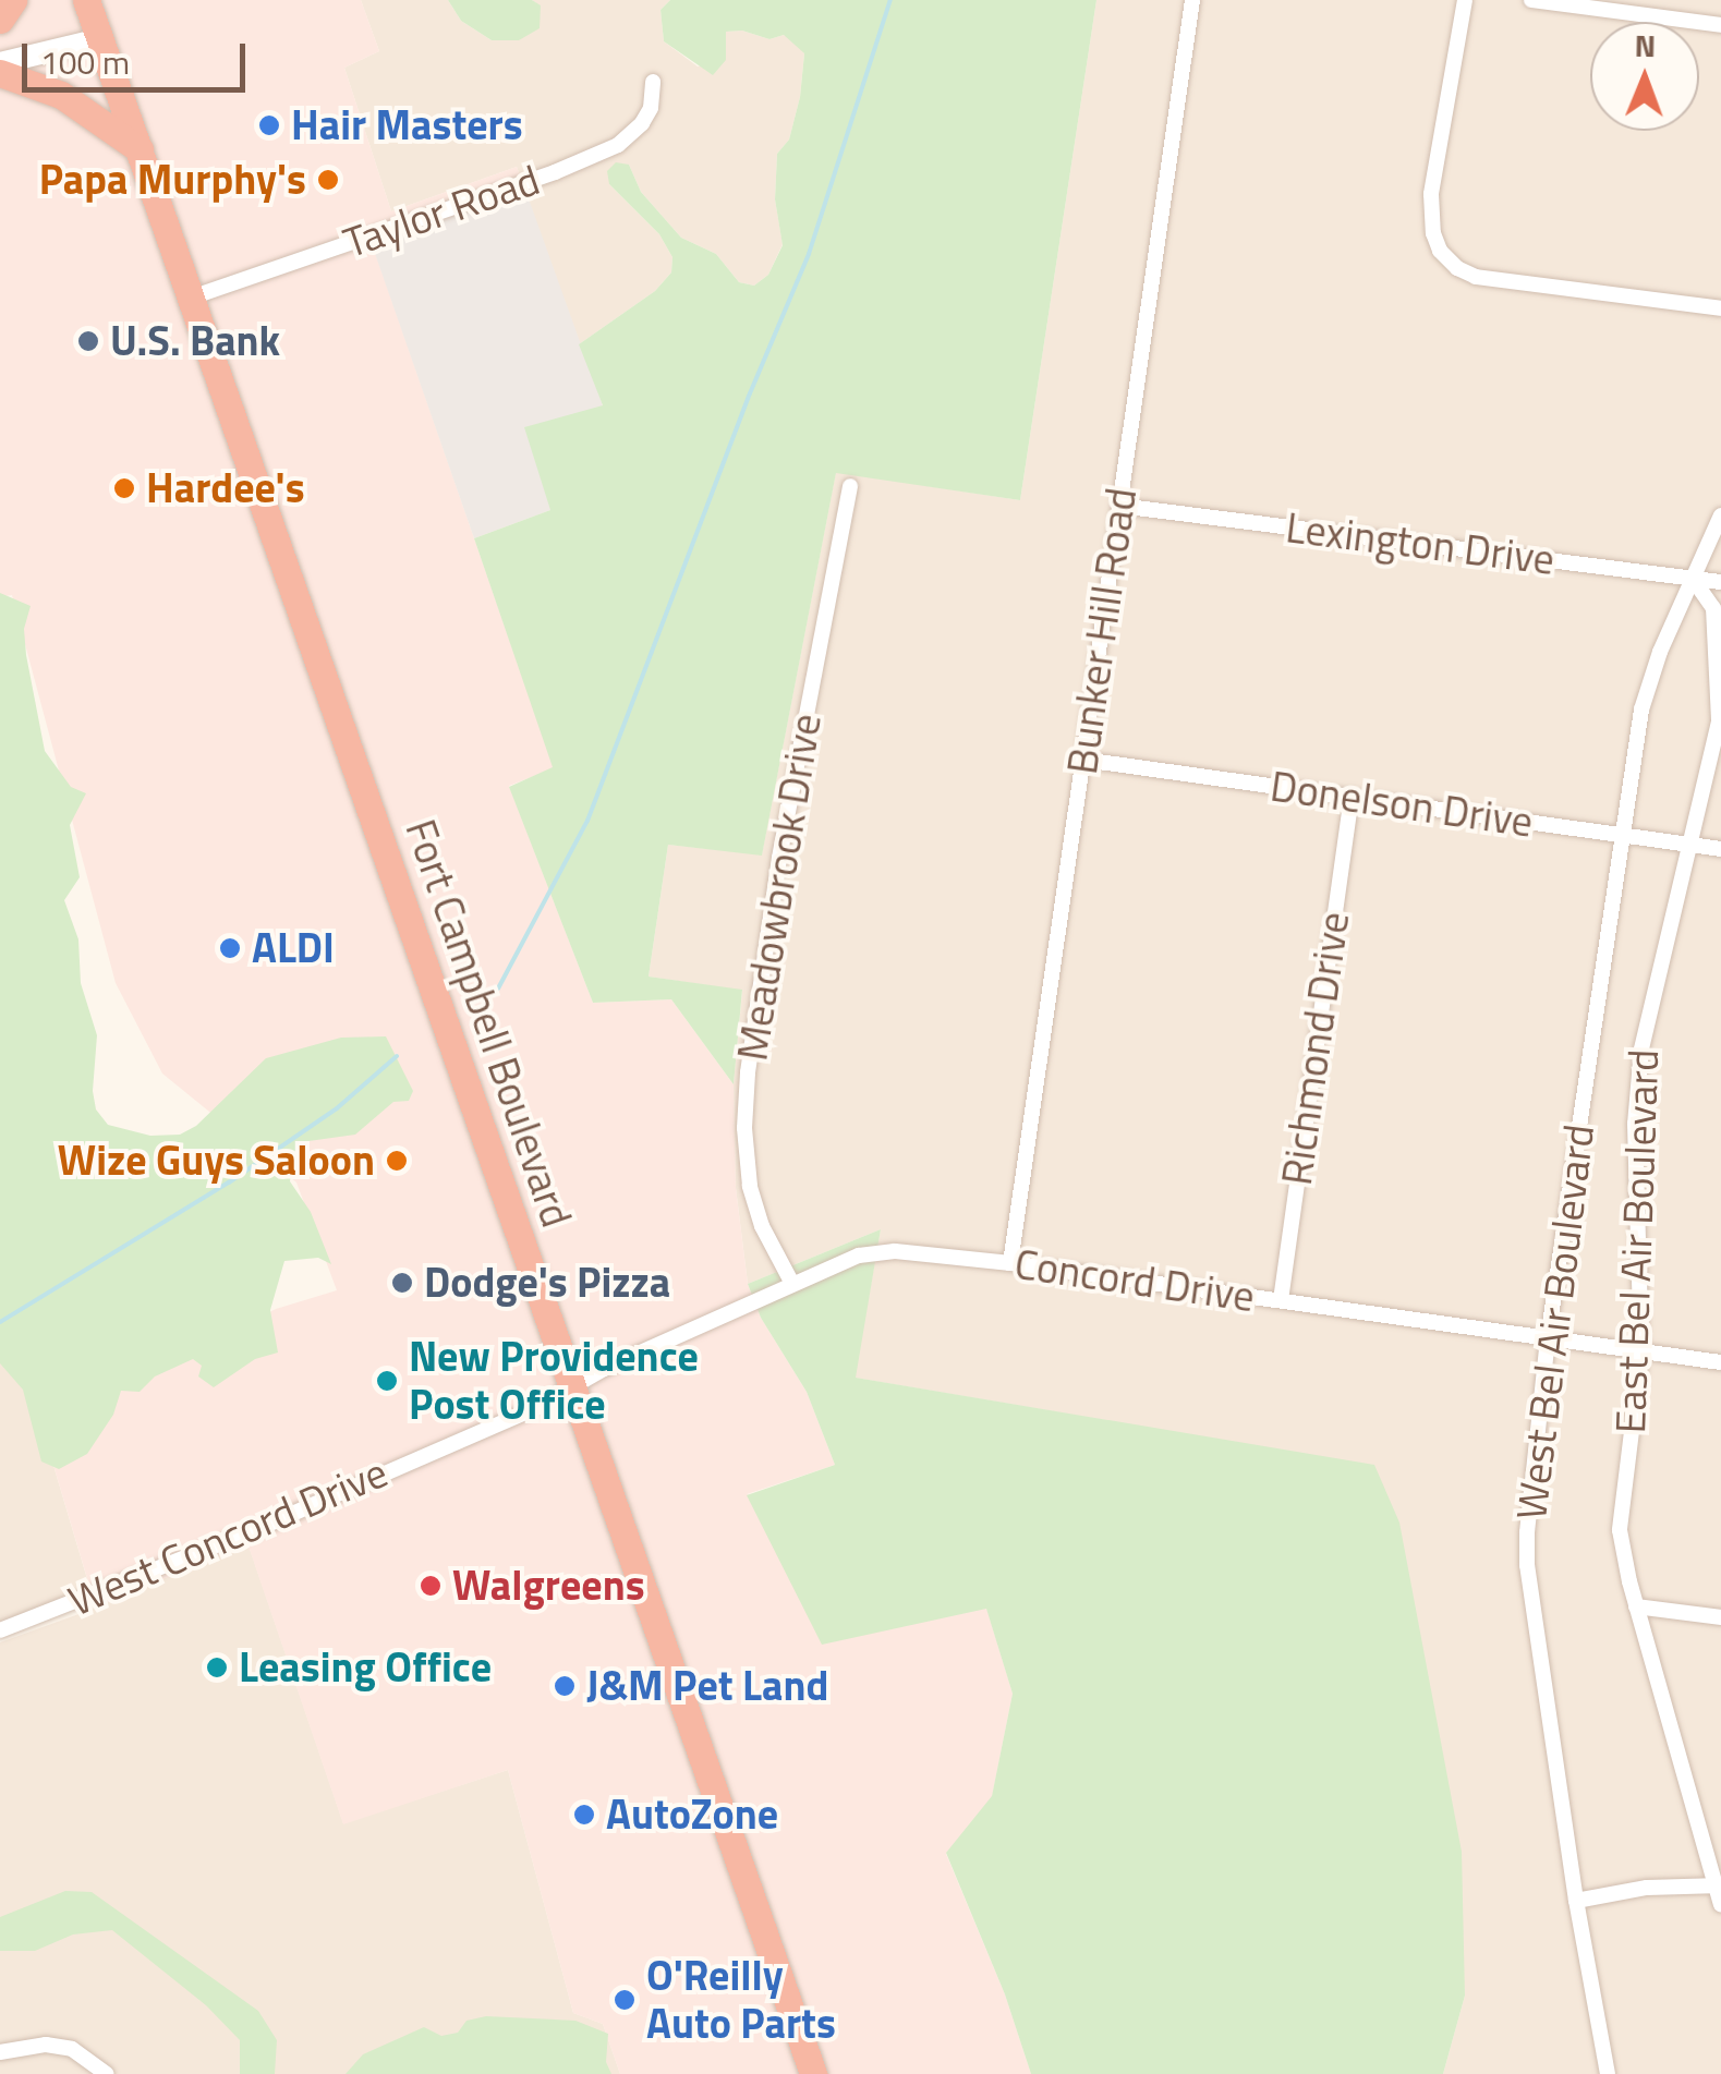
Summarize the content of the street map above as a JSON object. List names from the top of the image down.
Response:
{
  "streets": {
    "highway": ["Fort Campbell Boulevard"],
    "street": [
      "Taylor Road",
      "Lexington Drive",
      "Bunker Hill Road",
      "Donelson Drive",
      "Meadowbrook Drive",
      "Richmond Drive",
      "East Bel Air Boulevard",
      "Concord Drive",
      "West Bel Air Boulevard",
      "West Concord Drive"
    ]
  },
  "crossings": [
    ["Taylor Road", "Fort Campbell Boulevard"],
    ["Lexington Drive", "Bunker Hill Road"],
    ["Lexington Drive", "East Bel Air Boulevard"],
    ["Lexington Drive", "West Bel Air Boulevard"],
    ["Bunker Hill Road", "Donelson Drive"],
    ["Bunker Hill Road", "Concord Drive"],
    ["Donelson Drive", "Richmond Drive"],
    ["Donelson Drive", "East Bel Air Boulevard"],
    ["Donelson Drive", "West Bel Air Boulevard"],
    ["Meadowbrook Drive", "Concord Drive"],
    ["Fort Campbell Boulevard", "Concord Drive"],
    ["Fort Campbell Boulevard", "West Concord Drive"],
    ["Richmond Drive", "Concord Drive"],
    ["East Bel Air Boulevard", "Concord Drive"],
    ["East Bel Air Boulevard", "West Bel Air Boulevard"],
    ["Concord Drive", "West Bel Air Boulevard"],
    ["Concord Drive", "West Concord Drive"]
  ],
  "places": [
    "Hair Masters",
    "Papa Murphy's",
    "U.S. Bank",
    "Hardee's",
    "ALDI",
    "Wize Guys Saloon",
    "Dodge's Pizza",
    "New Providence Post Office",
    "Walgreens",
    "Leasing Office",
    "J&M Pet Land",
    "AutoZone",
    "O'Reilly Auto Parts"
  ],
  "scale_bar": "100 m",
  "north": "top"
}
